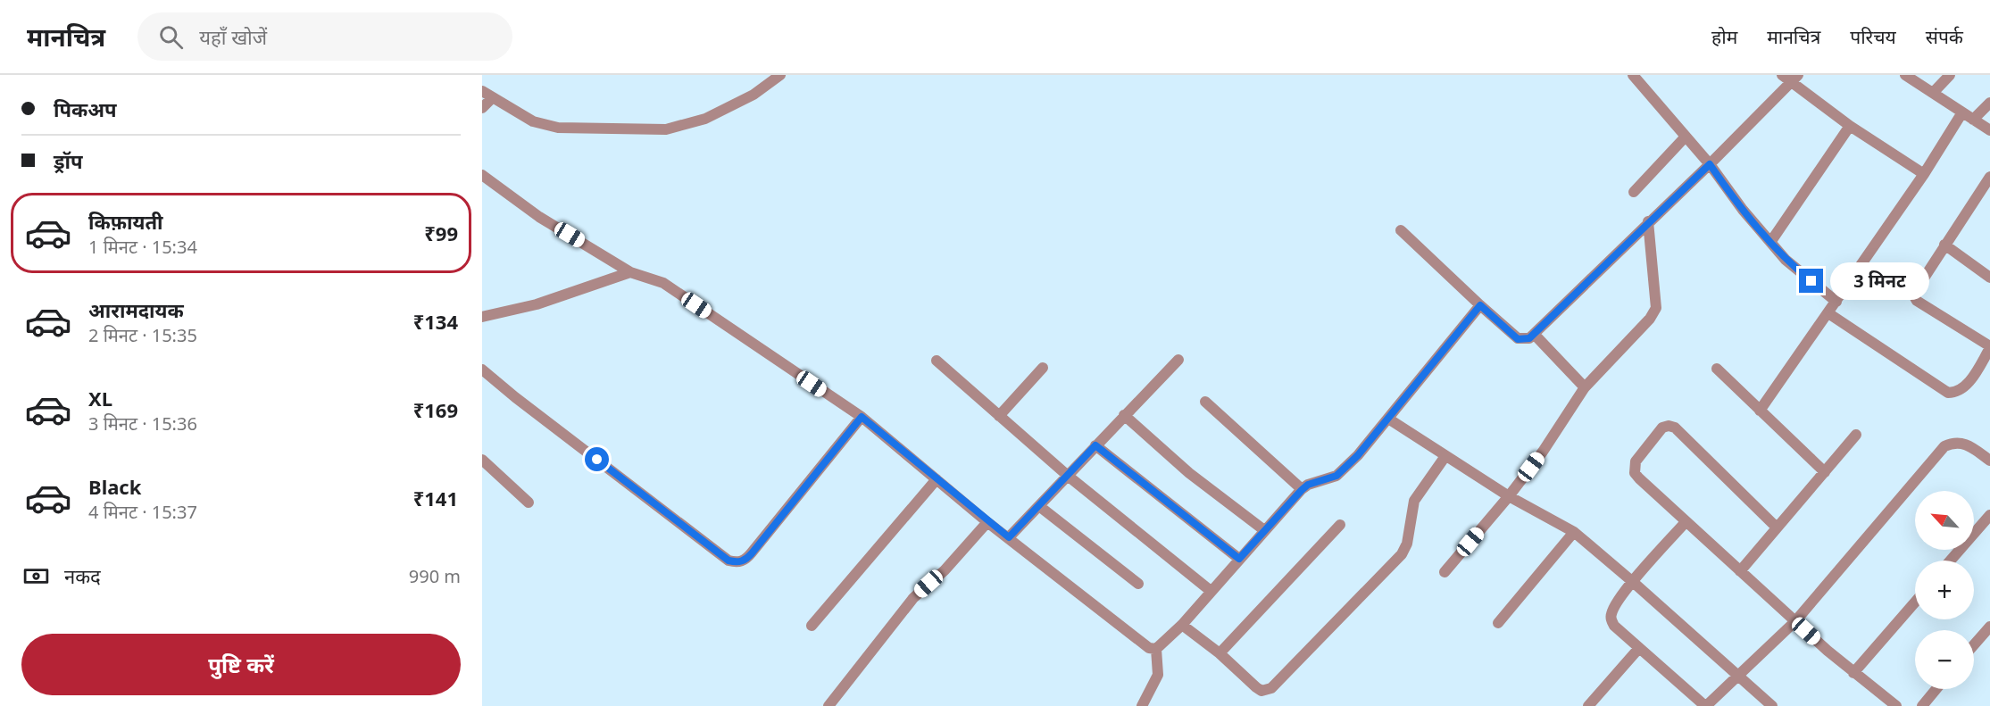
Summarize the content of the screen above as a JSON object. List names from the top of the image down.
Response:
{
  "north": "top left",
  "page": {
    "header": "मानचित्र",
    "search": "यहाँ खोजें",
    "nav": [
      "होम",
      "मानचित्र",
      "परिचय",
      "संपर्क"
    ],
    "banner": ["पिकअप", "ड्रॉप"],
    "list": [
      {
        "name": "किफ़ायती",
        "note": "1 मिनट · 15:34",
        "value": "₹99"
      },
      {
        "name": "आरामदायक",
        "note": "2 मिनट · 15:35",
        "value": "₹134"
      },
      {
        "name": "XL",
        "note": "3 मिनट · 15:36",
        "value": "₹169"
      },
      {
        "name": "Black",
        "note": "4 मिनट · 15:37",
        "value": "₹141"
      }
    ],
    "bubble": "3 मिनट",
    "map_buttons": ["+", "−"],
    "pay": ["नकद", "990 m"],
    "buttons": "पुष्टि करें"
  }
}
